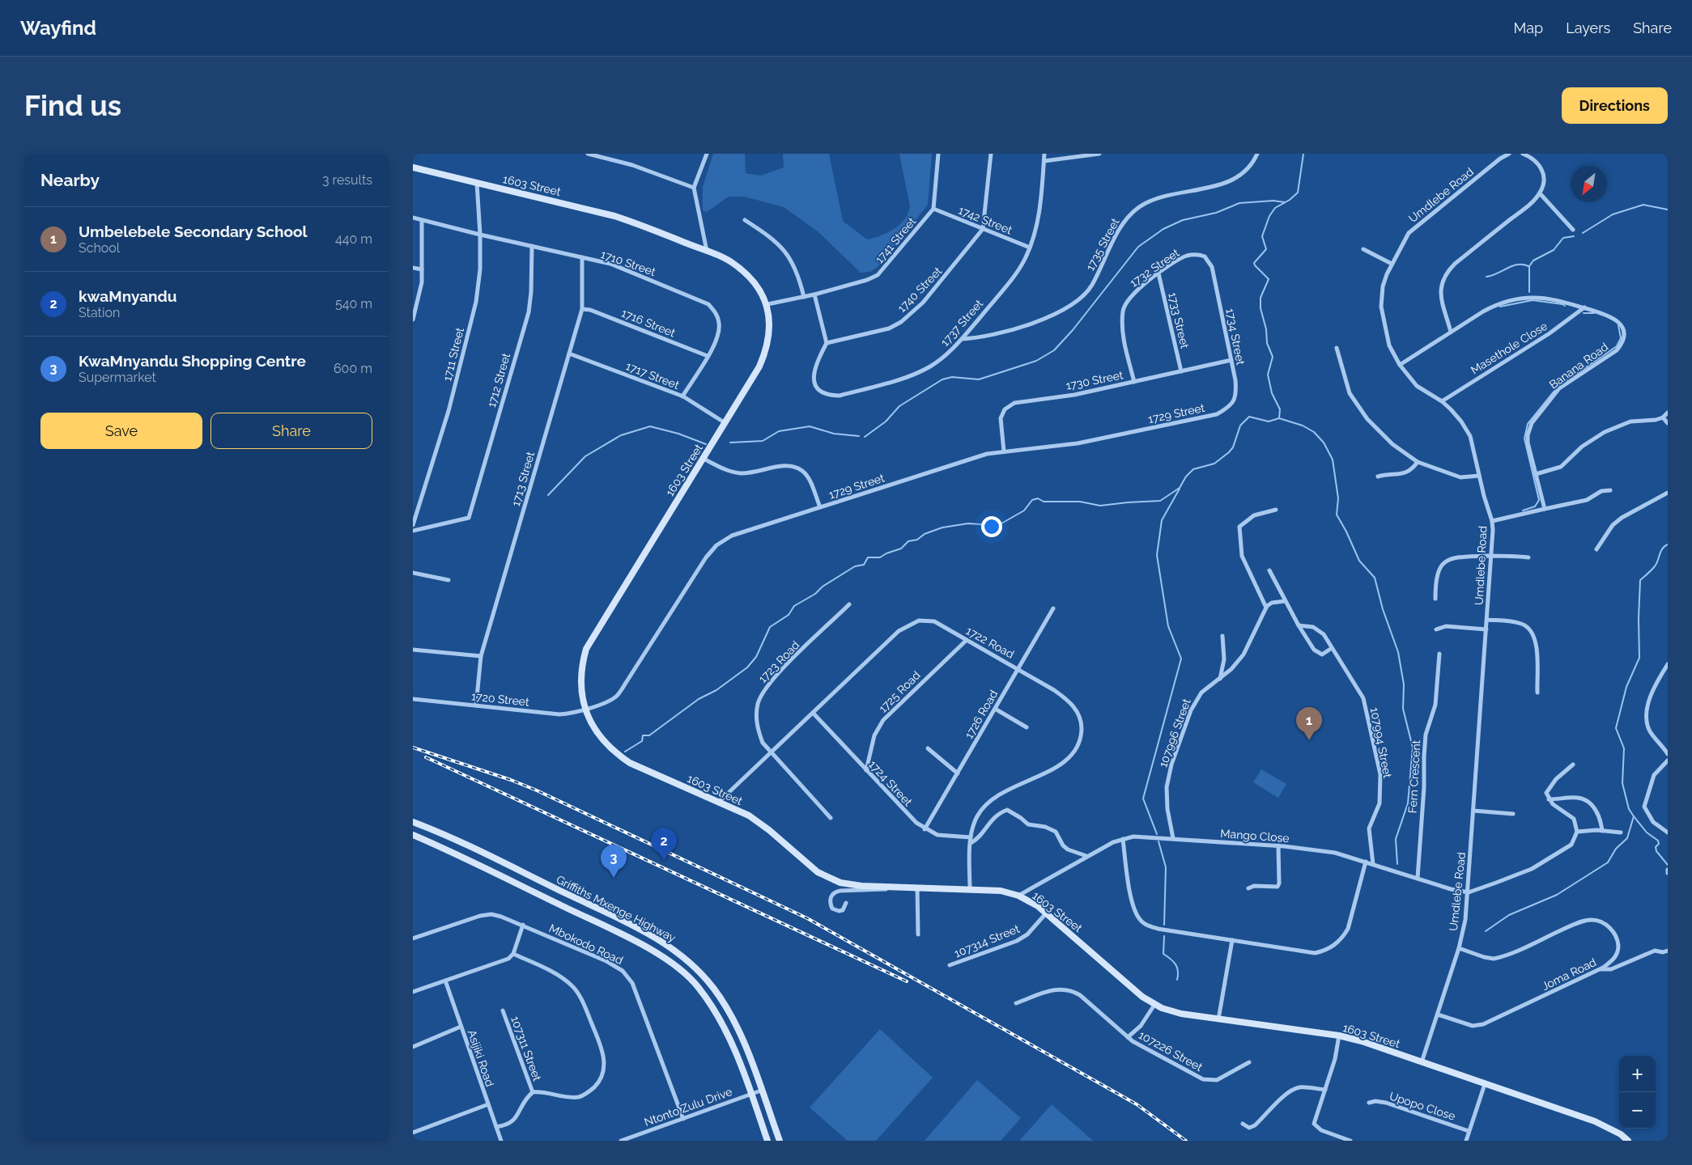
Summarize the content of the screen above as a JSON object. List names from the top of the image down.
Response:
{
  "streets": {
    "street": [
      "1603 Street",
      "Umdlebe Road",
      "1742 Street",
      "1741 Street",
      "1735 Street",
      "1710 Street",
      "1732 Street",
      "1740 Street",
      "1733 Street",
      "1716 Street",
      "1737 Street",
      "1734 Street",
      "Masethole Close",
      "1711 Street",
      "Banana Road",
      "1717 Street",
      "1712 Street",
      "1730 Street",
      "1729 Street",
      "1713 Street",
      "1722 Road",
      "1723 Road",
      "1725 Road",
      "1720 Street",
      "1726 Road",
      "107996 Street",
      "107994 Street",
      "Fern Crescent",
      "1724 Street",
      "Mango Close",
      "Griffiths Mxenge Highway",
      "107314 Street",
      "Mbokodo Road",
      "Joma Road",
      "107311 Street",
      "107226 Street",
      "Asijiki Road",
      "Upopo Close",
      "Ntonto Zulu Drive"
    ]
  },
  "crossings": [
    ["1603 Street", "Umdlebe Road"],
    ["1603 Street", "1741 Street"],
    ["1603 Street", "1711 Street"],
    ["1603 Street", "1717 Street"],
    ["1603 Street", "1729 Street"],
    ["1603 Street", "1722 Road"],
    ["1603 Street", "1720 Street"],
    ["1603 Street", "Mango Close"],
    ["1603 Street", "107314 Street"],
    ["1603 Street", "107226 Street"],
    ["Umdlebe Road", "Masethole Close"],
    ["Umdlebe Road", "Banana Road"],
    ["Umdlebe Road", "Mango Close"],
    ["Umdlebe Road", "Joma Road"],
    ["1742 Street", "1741 Street"],
    ["1742 Street", "1740 Street"],
    ["1742 Street", "1737 Street"],
    ["1735 Street", "1737 Street"],
    ["1710 Street", "1716 Street"],
    ["1710 Street", "1711 Street"],
    ["1710 Street", "1717 Street"],
    ["1710 Street", "1712 Street"],
    ["1710 Street", "1713 Street"],
    ["1732 Street", "1733 Street"],
    ["1732 Street", "1734 Street"],
    ["1732 Street", "1730 Street"],
    ["1740 Street", "1737 Street"],
    ["1733 Street", "1730 Street"],
    ["1716 Street", "1713 Street"],
    ["1734 Street", "1730 Street"],
    ["1734 Street", "1729 Street"],
    ["Masethole Close", "Banana Road"],
    ["1717 Street", "1713 Street"],
    ["1730 Street", "1729 Street"],
    ["1729 Street", "1720 Street"],
    ["1713 Street", "1720 Street"],
    ["1722 Road", "1723 Road"],
    ["1722 Road", "1725 Road"],
    ["1722 Road", "1726 Road"],
    ["1722 Road", "1724 Street"],
    ["1725 Road", "1724 Street"],
    ["1726 Road", "1724 Street"],
    ["107996 Street", "Mango Close"],
    ["107994 Street", "Mango Close"],
    ["Fern Crescent", "Mango Close"],
    ["Griffiths Mxenge Highway", "Ntonto Zulu Drive"],
    ["Mbokodo Road", "Ntonto Zulu Drive"]
  ],
  "north": "bottom left",
  "page": {
    "header": "Wayfind",
    "nav": ["Map", "Layers", "Share"],
    "buttons": [
      "Directions",
      ["Save", "Share"]
    ],
    "title": "Find us",
    "heading": ["Nearby", "3 results"],
    "list": [
      {
        "mark": "1",
        "name": "Umbelebele Secondary School",
        "note": "School",
        "value": "440 m"
      },
      {
        "mark": "2",
        "name": "kwaMnyandu",
        "note": "Station",
        "value": "540 m"
      },
      {
        "mark": "3",
        "name": "KwaMnyandu Shopping Centre",
        "note": "Supermarket",
        "value": "600 m"
      }
    ],
    "pins": ["1", "2", "3"],
    "map_buttons": ["+", "−"]
  }
}
